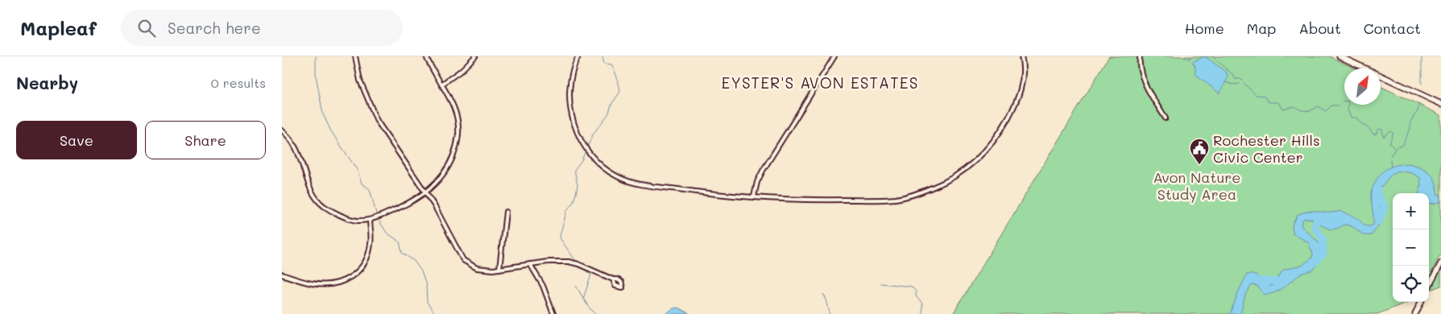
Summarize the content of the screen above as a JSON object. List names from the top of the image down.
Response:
{
  "districts": ["EYSTER'S AVON ESTATES"],
  "parks": ["Avon Nature Study Area"],
  "places": {
    "public building": ["Rochester Hills Civic Center"]
  },
  "north": "top right",
  "page": {
    "header": "Mapleaf",
    "search": "Search here",
    "nav": [
      "Home",
      "Map",
      "About",
      "Contact"
    ],
    "heading": ["Nearby", "0 results"],
    "buttons": ["Save", "Share"],
    "map_buttons": ["+", "−"]
  }
}
